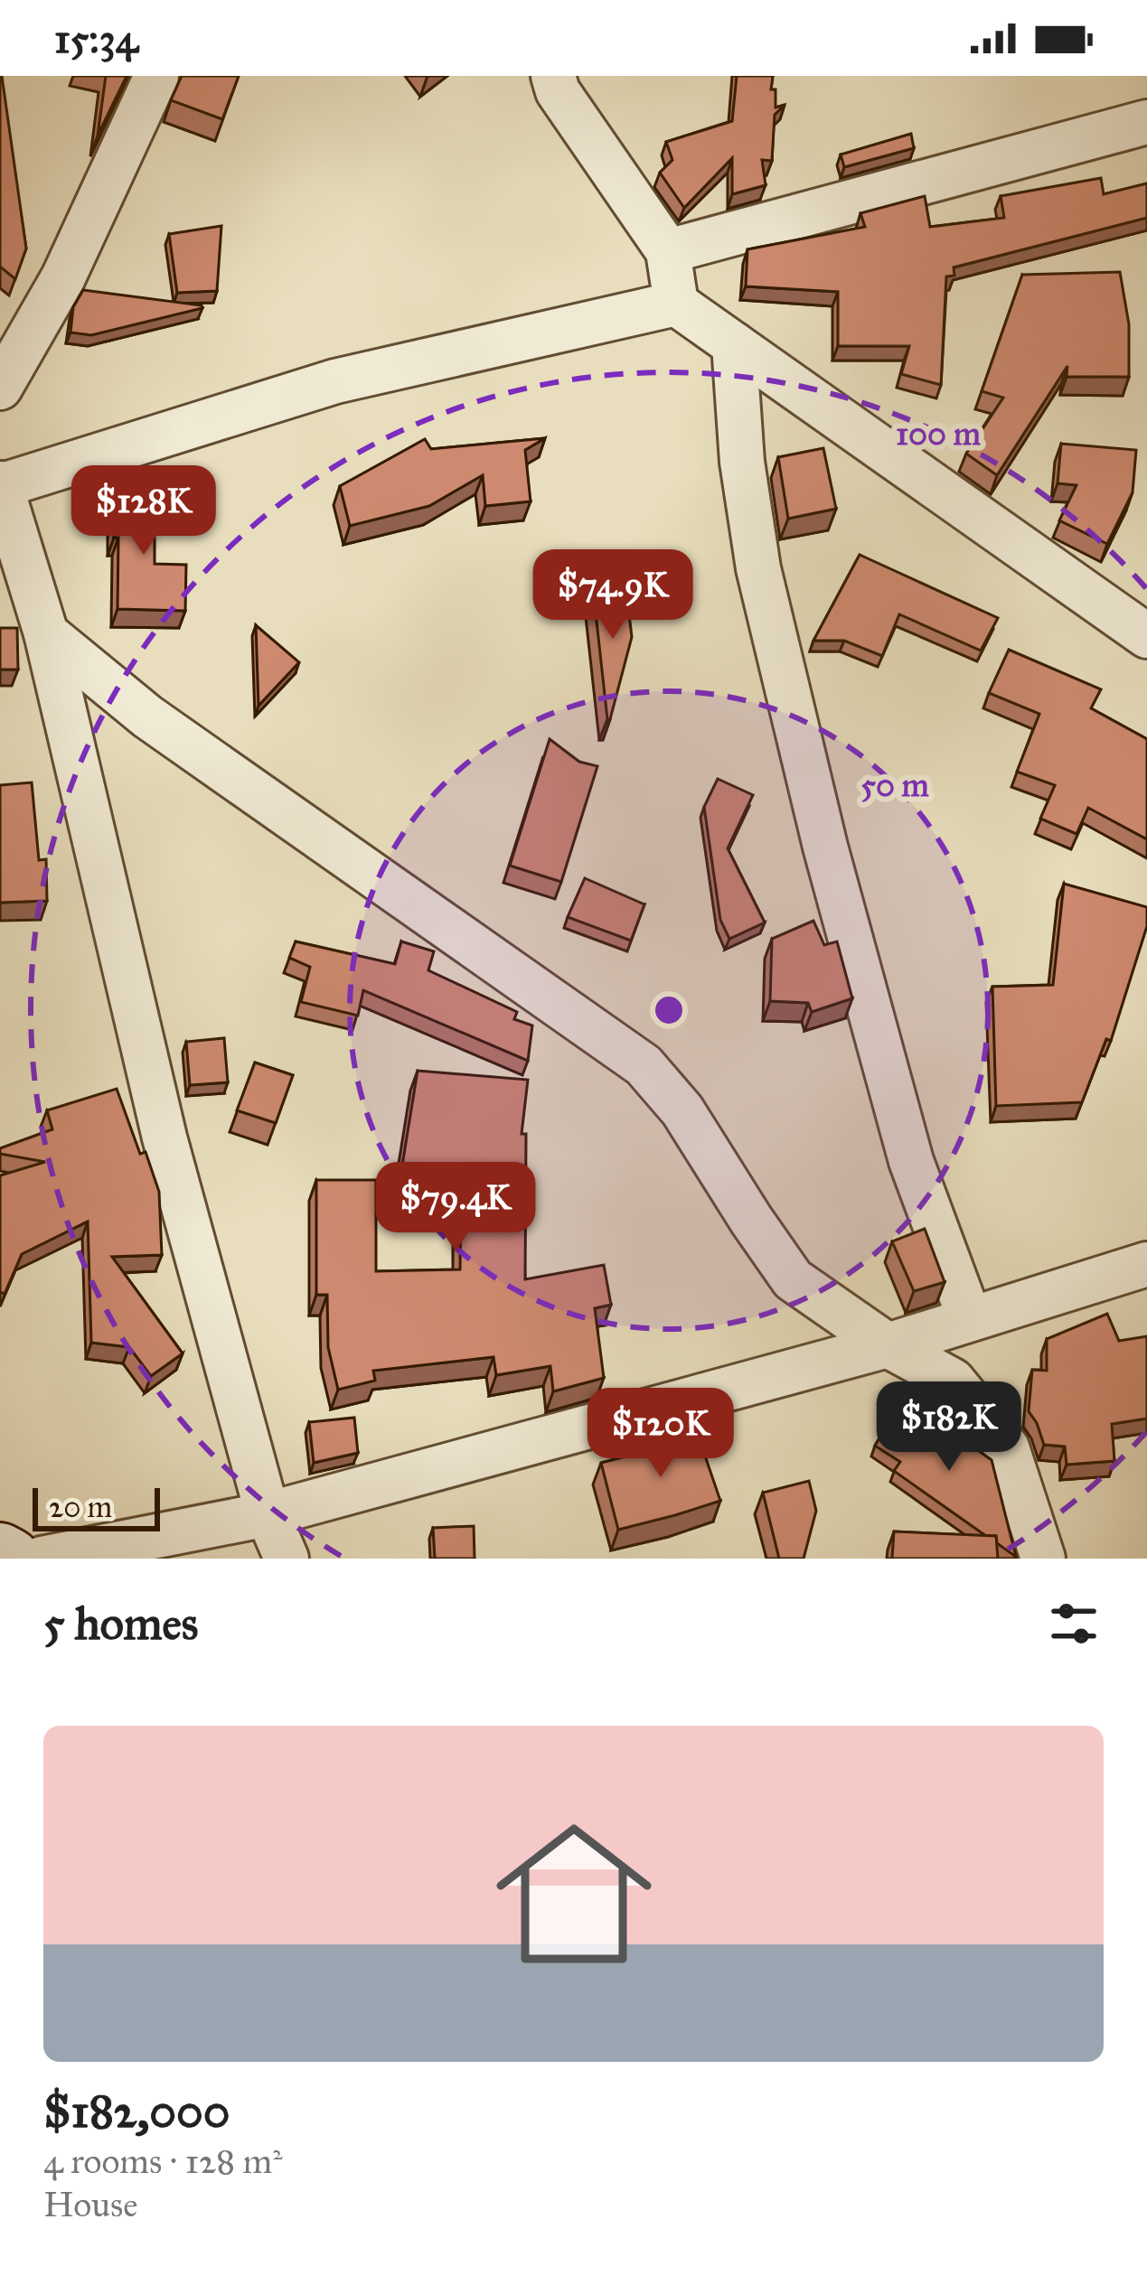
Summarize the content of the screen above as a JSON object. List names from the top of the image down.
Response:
{
  "scale_bar": "20 m",
  "page": {
    "status": "15:34",
    "price": [
      "$128K",
      "$74.9K",
      "$79.4K",
      "$182K",
      "$120K"
    ],
    "scale": "20 m",
    "heading": "5 homes",
    "list": [
      {
        "name": "$182,000",
        "note": "4 rooms · 128 m² · House"
      }
    ]
  },
  "rings": ["100 m", "50 m"]
}
